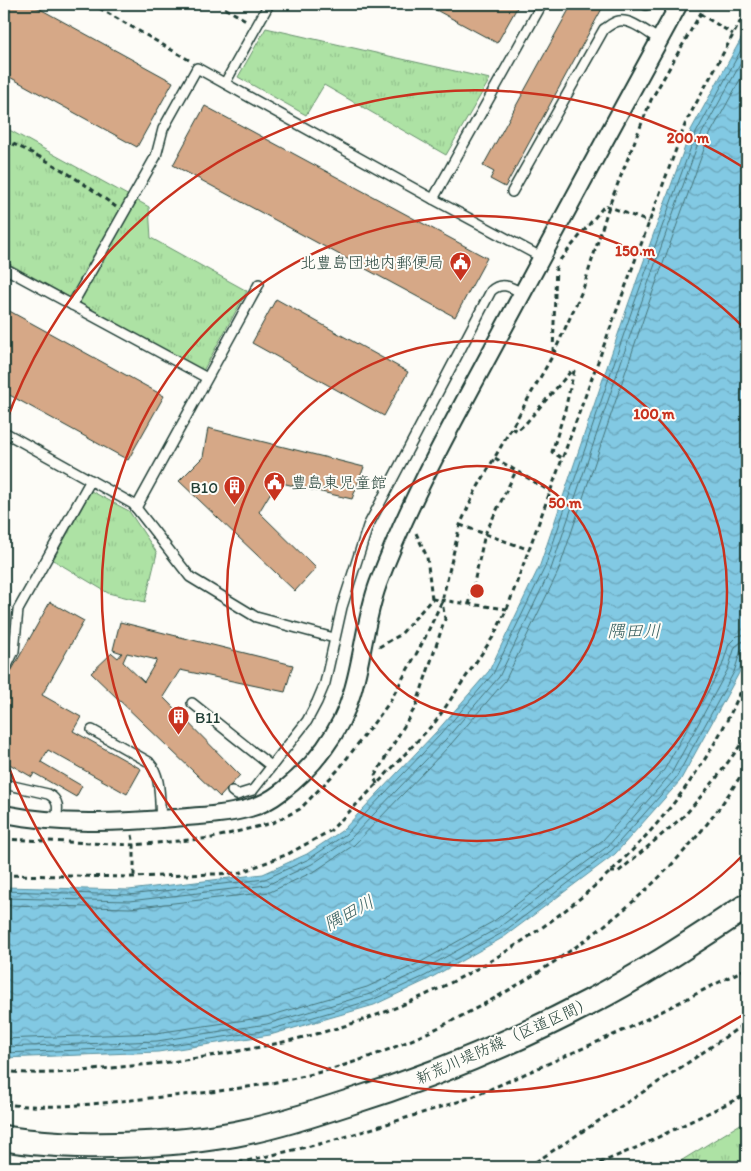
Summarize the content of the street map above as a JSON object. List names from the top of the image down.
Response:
{
  "streets": {
    "street": ["新荒川堤防線（区道区間）"]
  },
  "water": ["隅田川"],
  "places": {
    "public building": ["北豊島団地内郵便局", "豊島東児童館"],
    "building": ["B10", "B11"]
  },
  "rings": [
    "200 m",
    "150 m",
    "100 m",
    "50 m"
  ]
}
